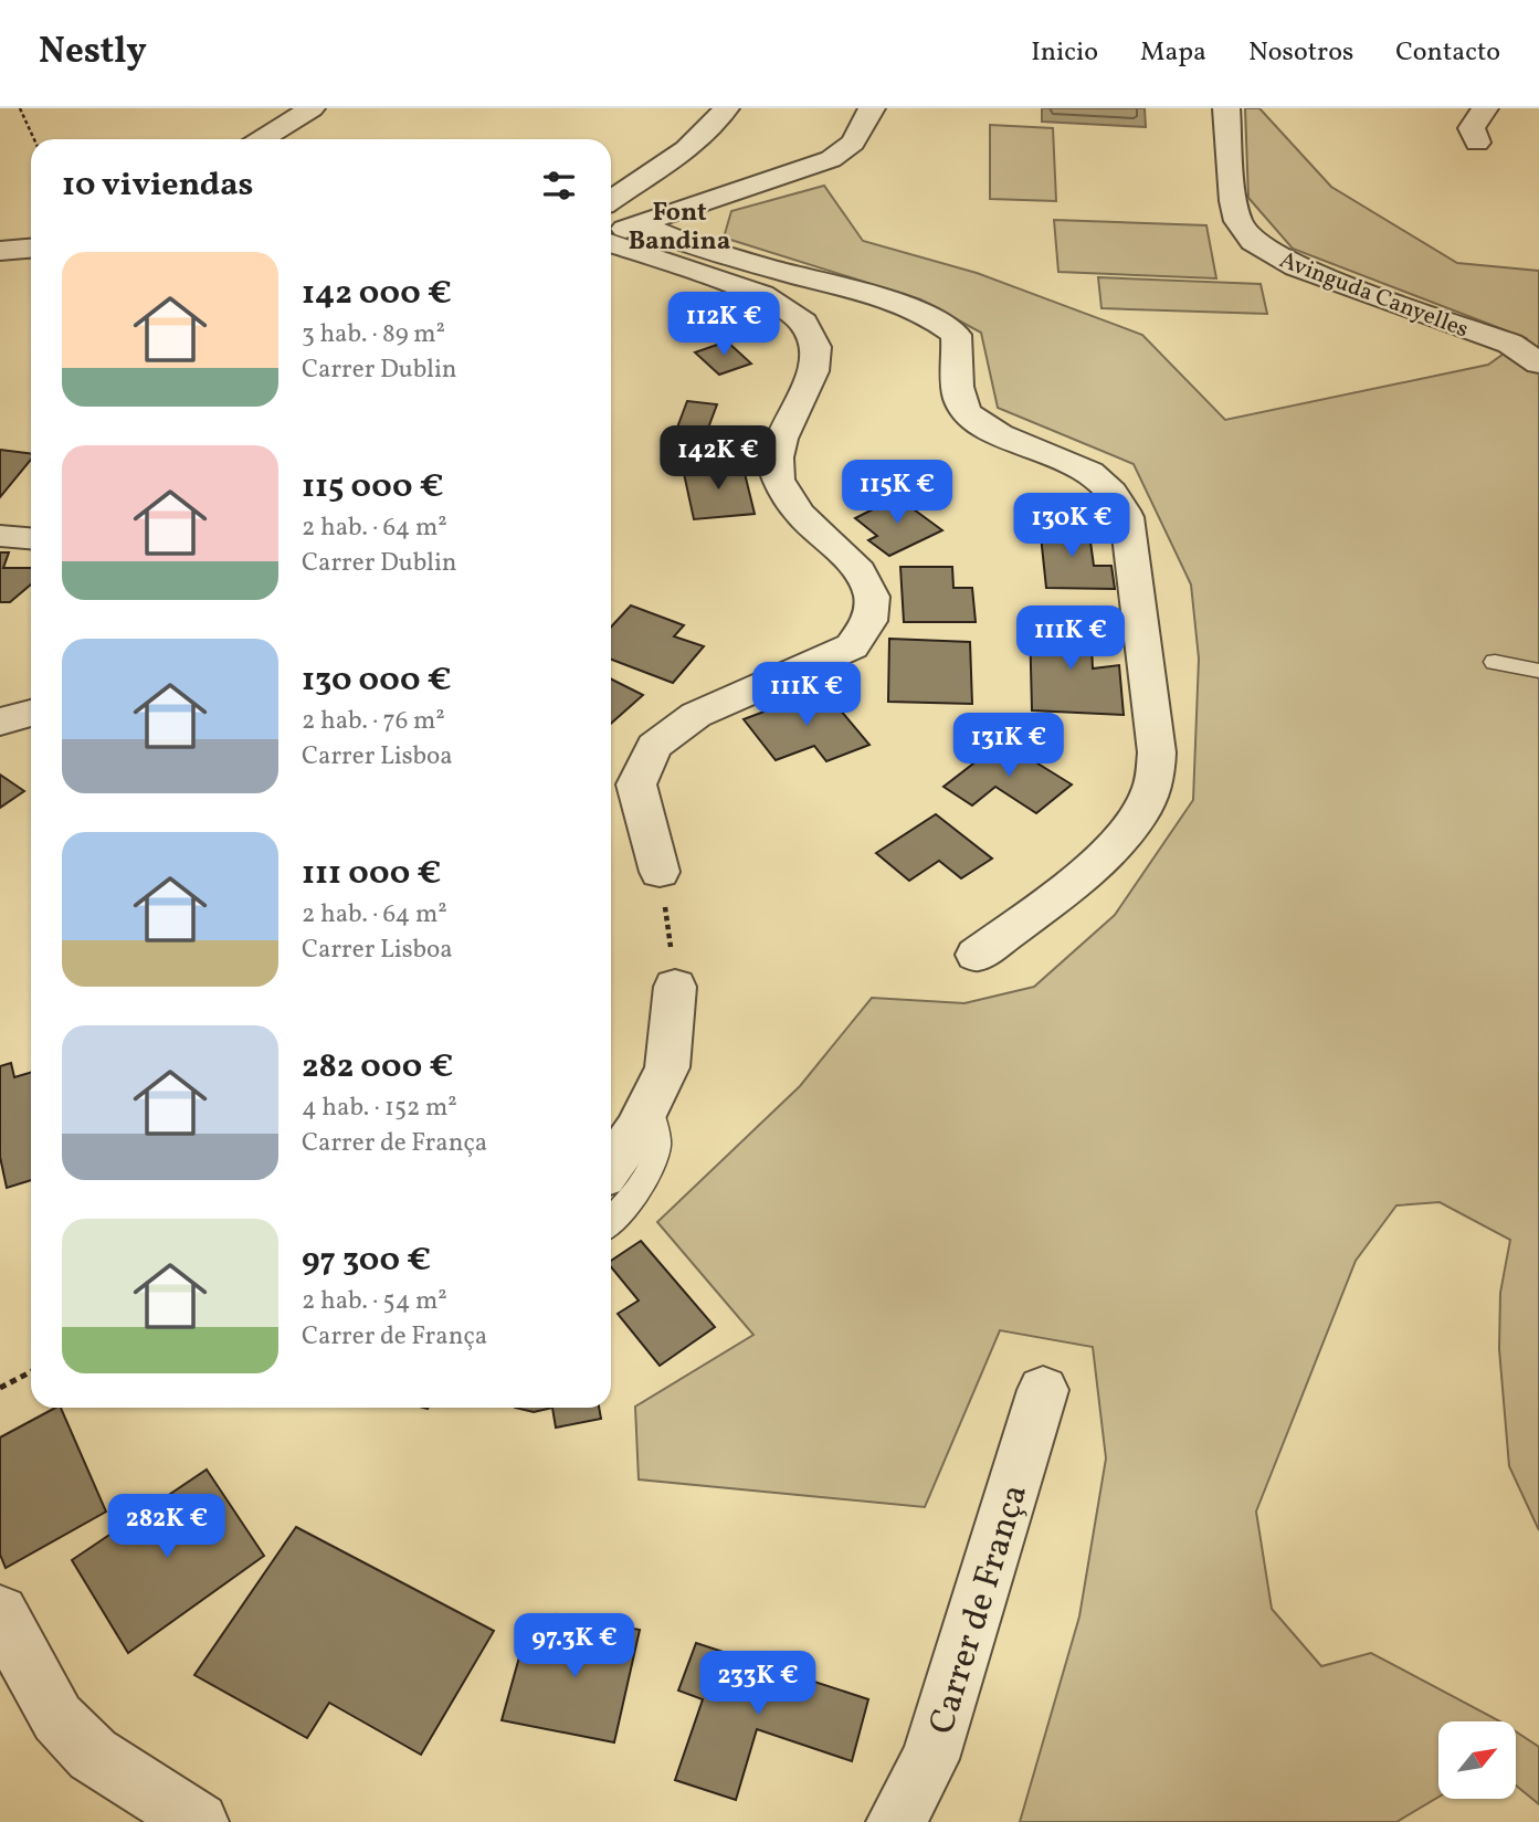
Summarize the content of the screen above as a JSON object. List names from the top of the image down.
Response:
{
  "streets": {
    "street": ["Avinguda Canyelles", "Carrer de França"]
  },
  "districts": ["Font Bandina"],
  "north": "top right",
  "page": {
    "header": "Nestly",
    "nav": [
      "Inicio",
      "Mapa",
      "Nosotros",
      "Contacto"
    ],
    "heading": "10 viviendas",
    "list": [
      {
        "name": "142 000 €",
        "note": "3 hab. · 89 m² · Carrer Dublin"
      },
      {
        "name": "115 000 €",
        "note": "2 hab. · 64 m² · Carrer Dublin"
      },
      {
        "name": "130 000 €",
        "note": "2 hab. · 76 m² · Carrer Lisboa"
      },
      {
        "name": "111 000 €",
        "note": "2 hab. · 64 m² · Carrer Lisboa"
      },
      {
        "name": "282 000 €",
        "note": "4 hab. · 152 m² · Carrer de França"
      },
      {
        "name": "97 300 €",
        "note": "2 hab. · 54 m² · Carrer de França"
      }
    ],
    "price": [
      "112K €",
      "142K €",
      "115K €",
      "130K €",
      "111K €",
      "111K €",
      "131K €",
      "282K €",
      "97.3K €",
      "233K €"
    ]
  }
}
